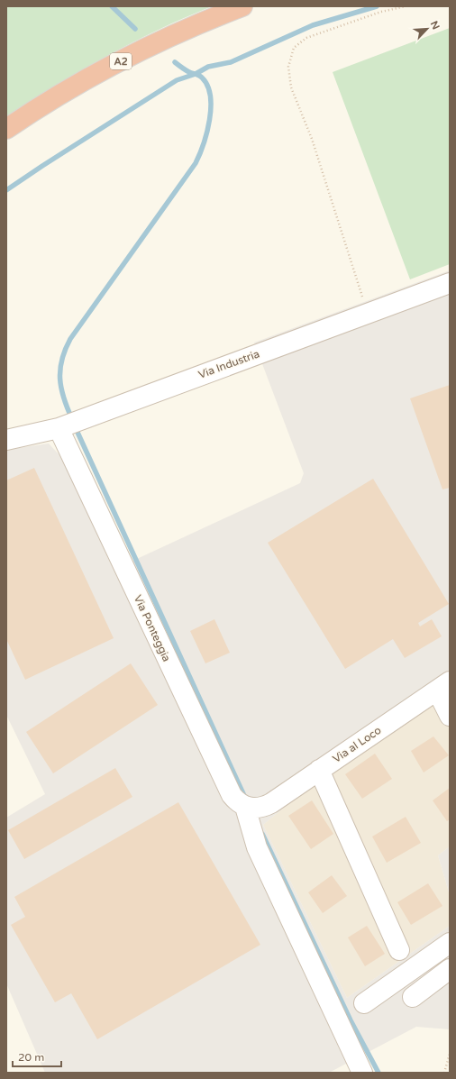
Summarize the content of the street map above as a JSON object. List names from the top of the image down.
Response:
{
  "streets": {
    "highway": ["A2"],
    "street": ["Via Industria", "Via Ponteggia", "Via al Loco"]
  },
  "crossings": [
    ["Via Industria", "Via Ponteggia"],
    ["Via Ponteggia", "Via al Loco"]
  ],
  "scale_bar": "20 m",
  "north": "top right"
}
